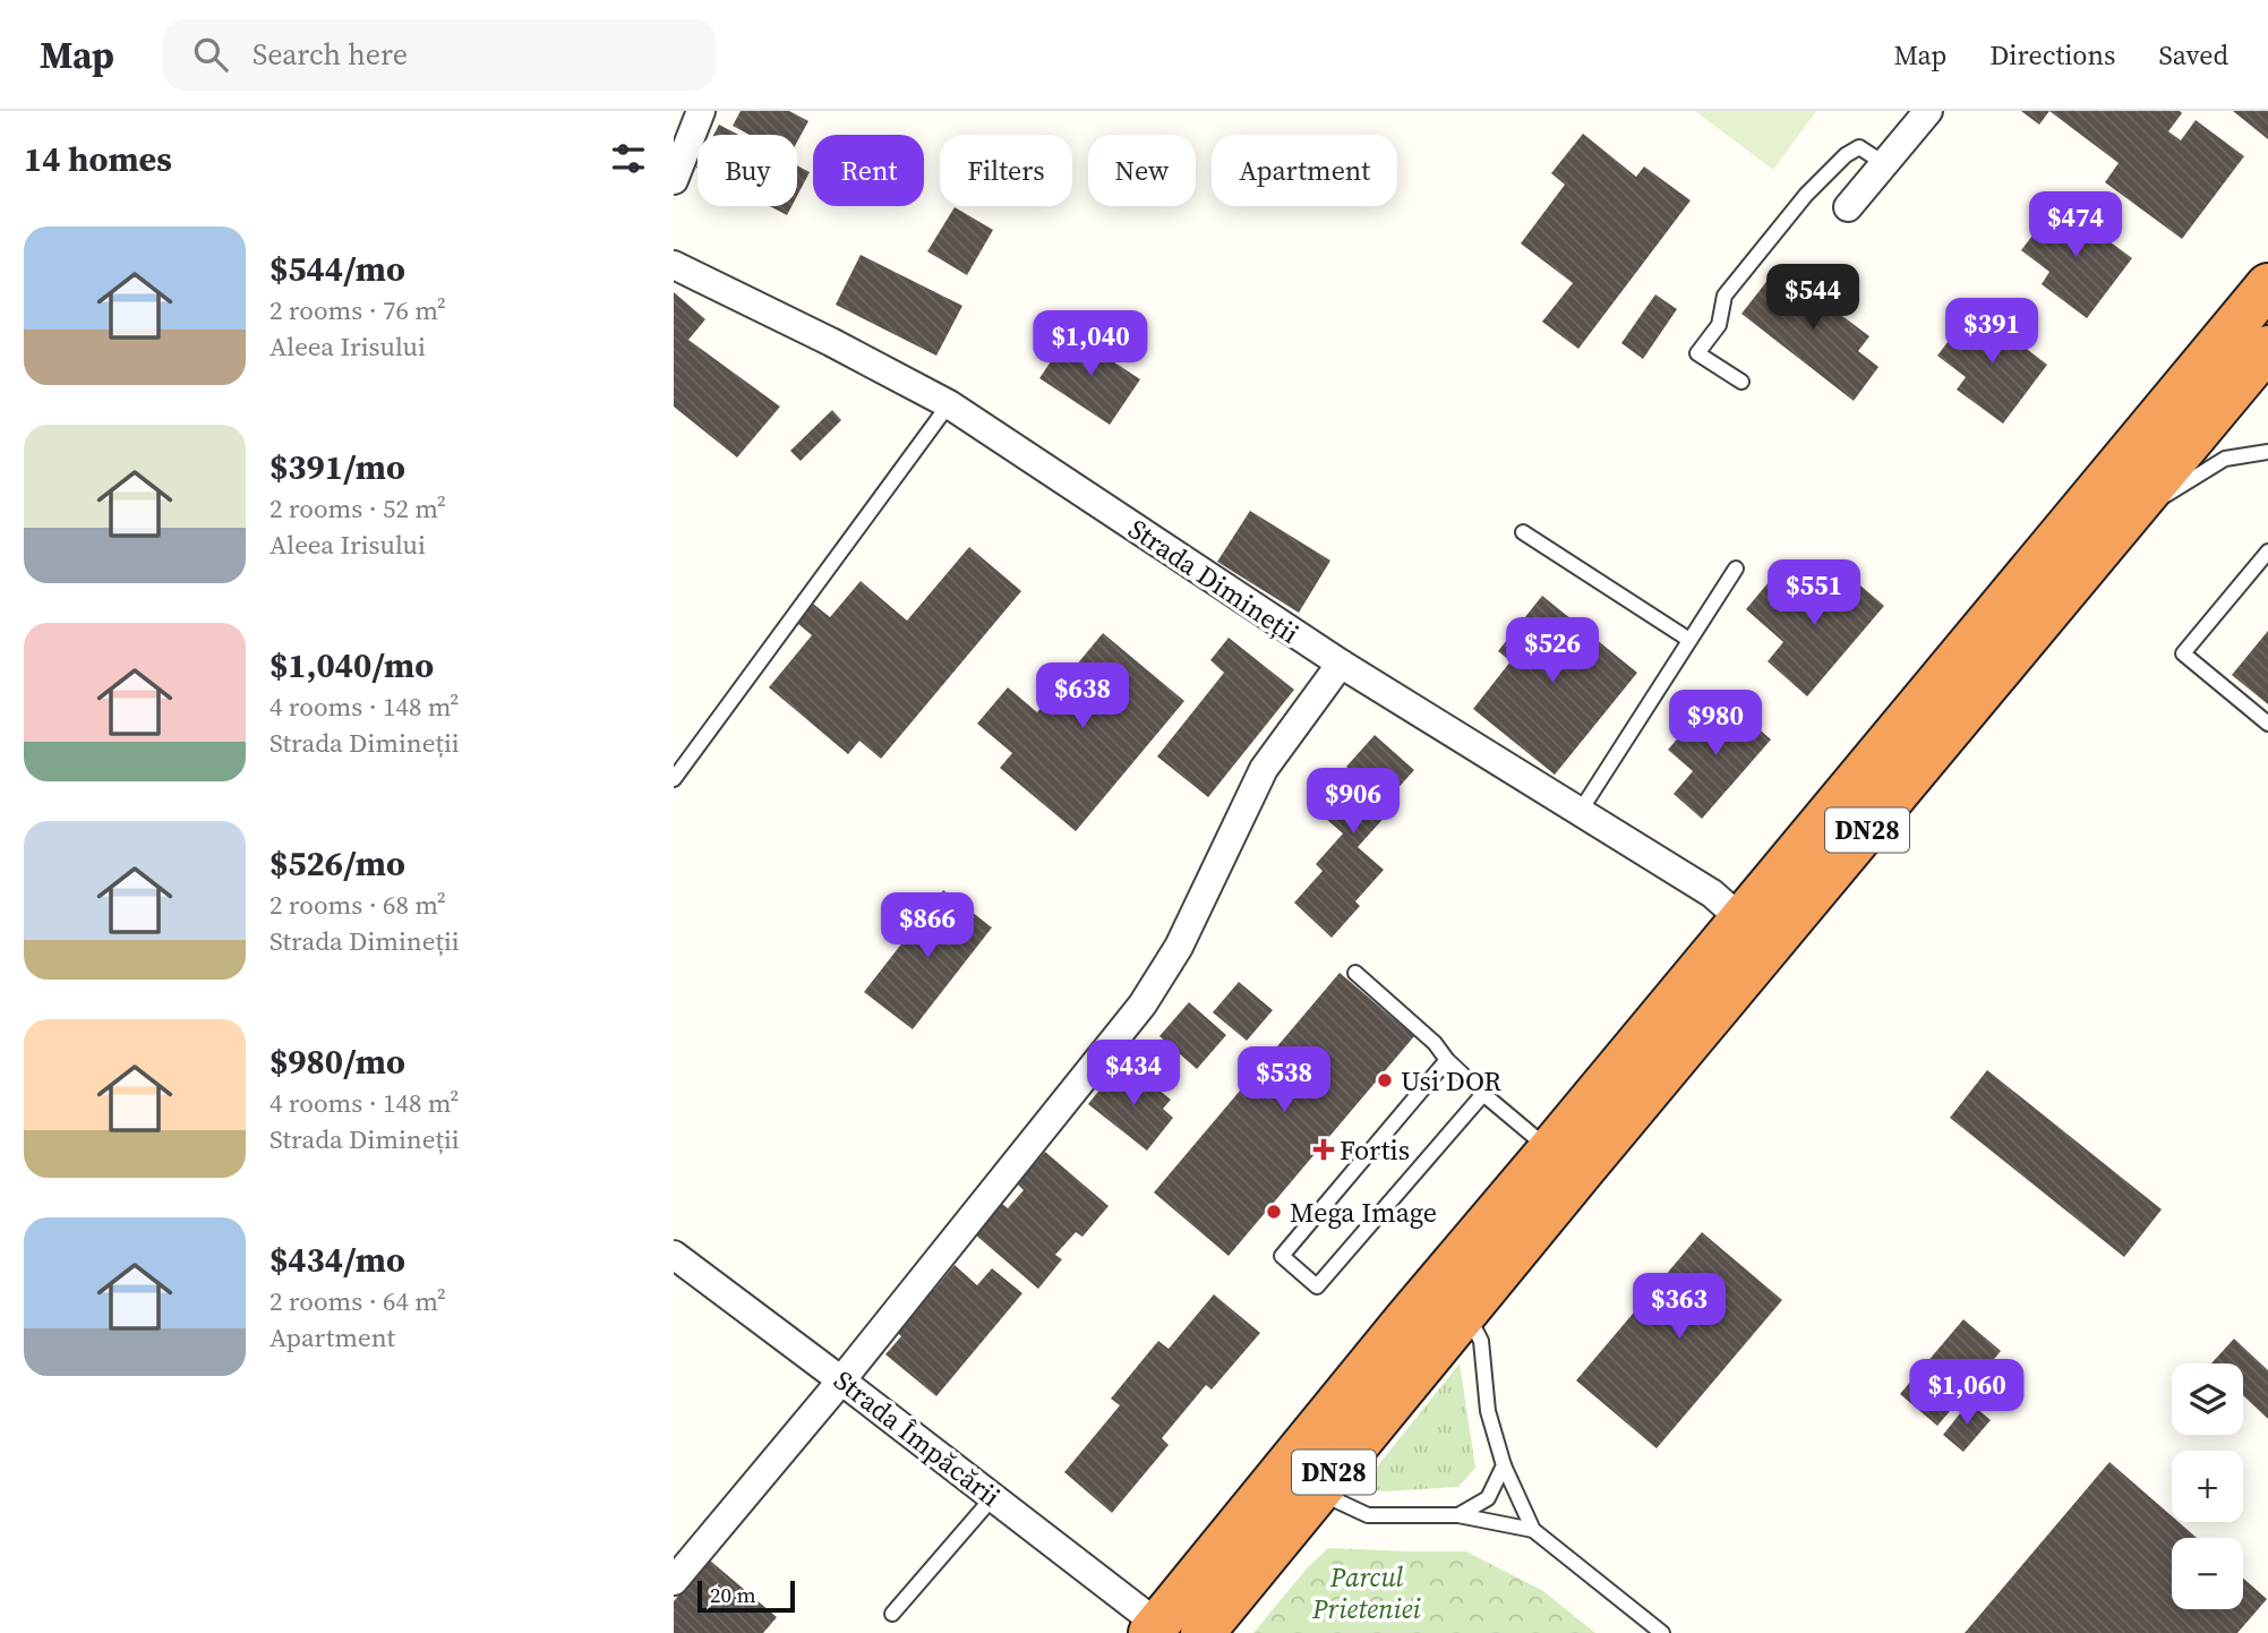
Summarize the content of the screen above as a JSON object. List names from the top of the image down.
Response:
{
  "streets": {
    "highway": ["DN28"],
    "street": ["Strada Dimineții", "Strada Împăcării"]
  },
  "crossings": [
    ["Strada Dimineții", "DN28"],
    ["DN28", "Strada Împăcării"]
  ],
  "parks": ["Parcul Prieteniei"],
  "places": {
    "other": ["Usi DOR", "Mega Image"],
    "health": ["Fortis"]
  },
  "scale_bar": "20 m",
  "page": {
    "header": "Map",
    "search": "Search here",
    "nav": ["Map", "Directions", "Saved"],
    "heading": "14 homes",
    "chip": [
      "Buy",
      "Rent",
      "Filters",
      "New",
      "Apartment"
    ],
    "price": [
      "$474",
      "$544",
      "$391",
      "$1,040",
      "$551",
      "$526",
      "$638",
      "$980",
      "$906",
      "$866",
      "$434",
      "$538",
      "$363",
      "$1,060"
    ],
    "list": [
      {
        "name": "$544/mo",
        "note": "2 rooms · 76 m² · Aleea Irisului"
      },
      {
        "name": "$391/mo",
        "note": "2 rooms · 52 m² · Aleea Irisului"
      },
      {
        "name": "$1,040/mo",
        "note": "4 rooms · 148 m² · Strada Dimineții"
      },
      {
        "name": "$526/mo",
        "note": "2 rooms · 68 m² · Strada Dimineții"
      },
      {
        "name": "$980/mo",
        "note": "4 rooms · 148 m² · Strada Dimineții"
      },
      {
        "name": "$434/mo",
        "note": "2 rooms · 64 m² · Apartment"
      }
    ],
    "map_buttons": ["+", "−"],
    "scale": "20 m"
  }
}
